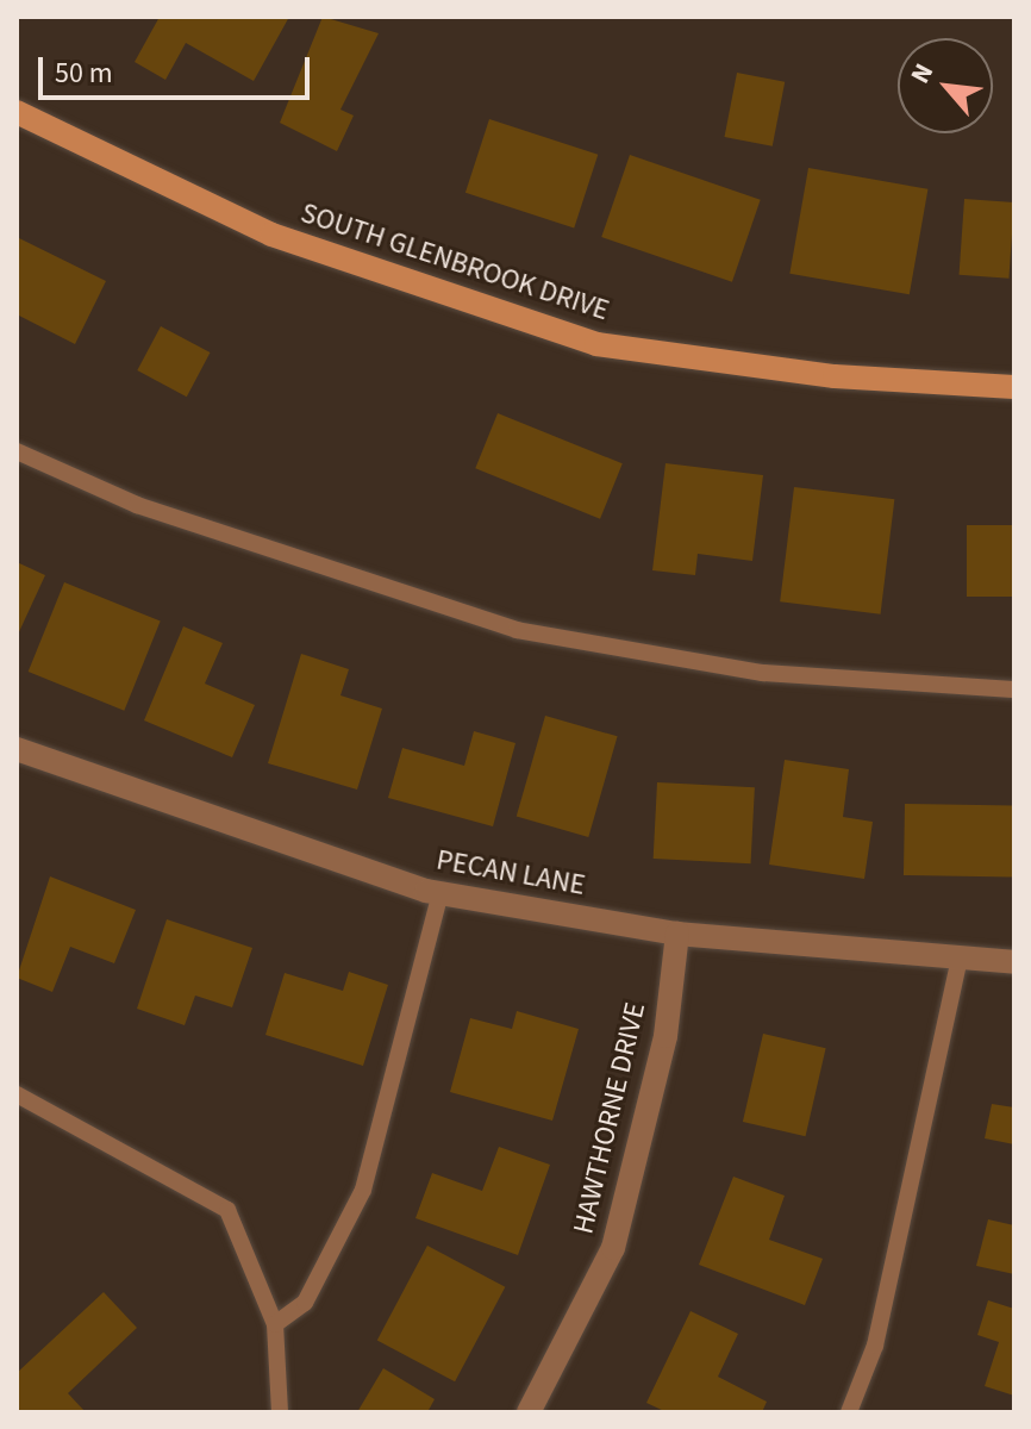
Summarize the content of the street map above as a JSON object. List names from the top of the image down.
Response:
{
  "streets": {
    "street": ["SOUTH GLENBROOK DRIVE", "PECAN LANE", "HAWTHORNE DRIVE"]
  },
  "crossings": [
    ["PECAN LANE", "HAWTHORNE DRIVE"]
  ],
  "scale_bar": "50 m",
  "north": "top left"
}
